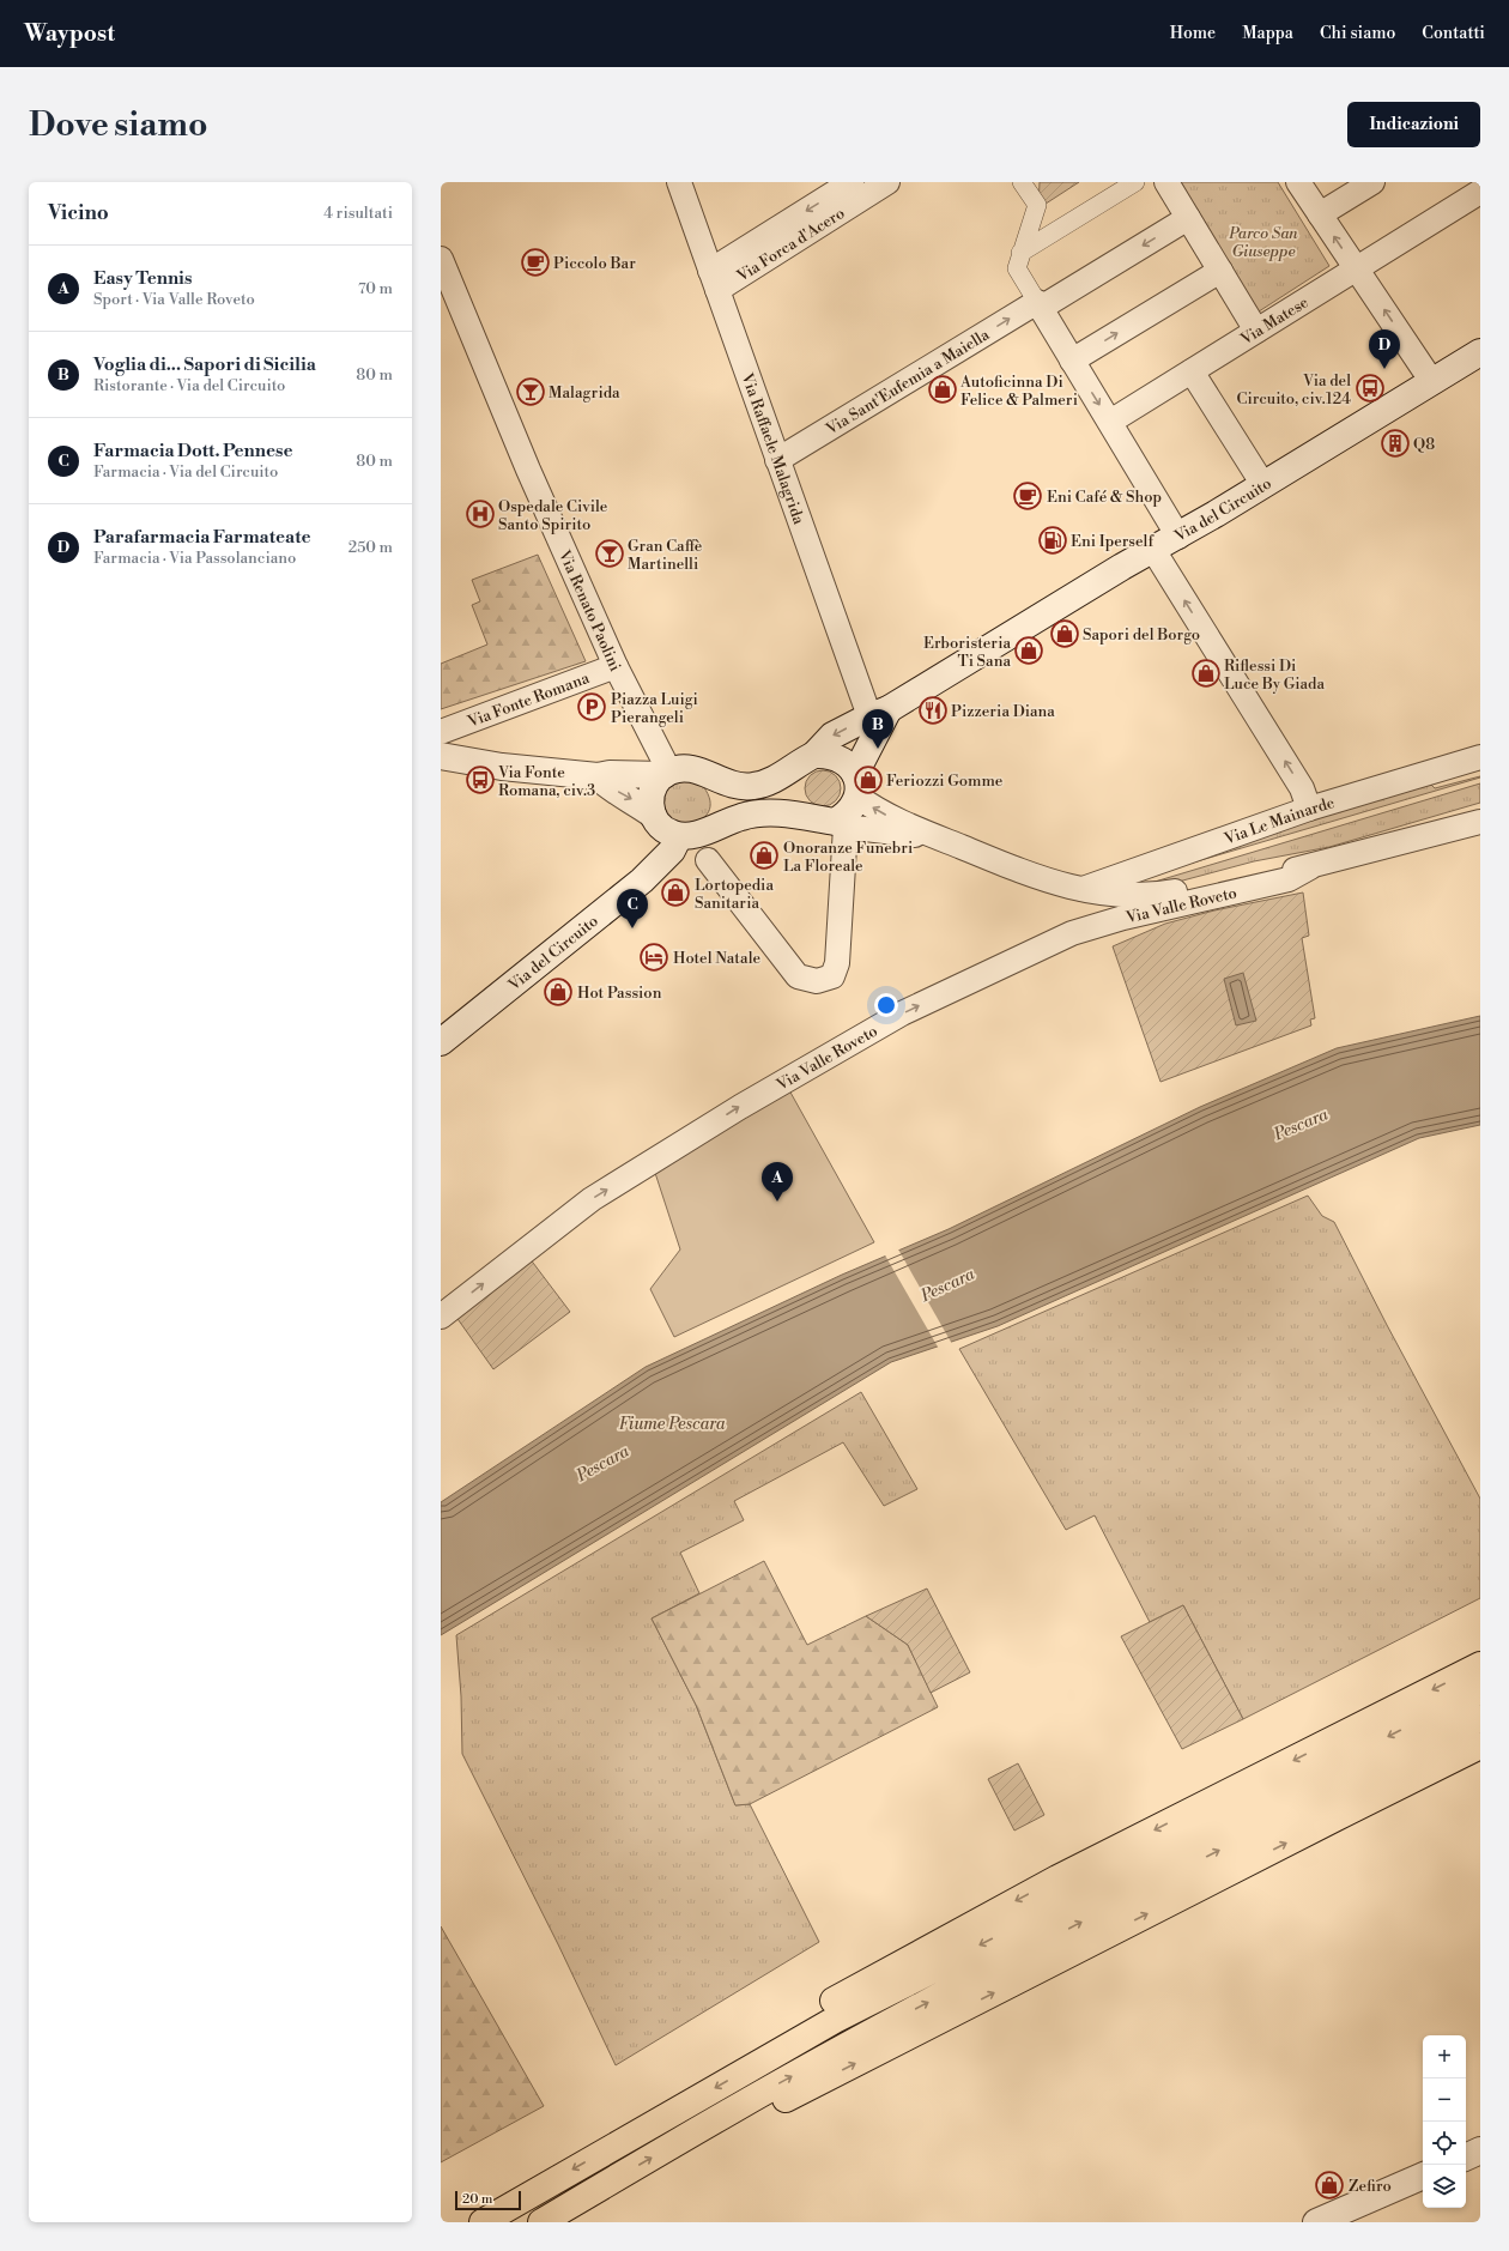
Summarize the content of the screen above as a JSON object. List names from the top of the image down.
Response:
{
  "streets": {
    "main road": ["Via del Circuito"],
    "street": [
      "Via Forca d'Acero",
      "Via Matese",
      "Via Sant'Eufemia a Maiella",
      "Via Raffaele Malagrida",
      "Via Renato Paolini",
      "Via Fonte Romana",
      "Via Le Mainarde",
      "Via Valle Roveto"
    ]
  },
  "crossings": [
    ["Via Forca d'Acero", "Via Raffaele Malagrida"],
    ["Via Sant'Eufemia a Maiella", "Via Raffaele Malagrida"],
    ["Via Raffaele Malagrida", "Via del Circuito"],
    ["Via del Circuito", "Via Renato Paolini"],
    ["Via Renato Paolini", "Via Fonte Romana"],
    ["Via Le Mainarde", "Via Valle Roveto"]
  ],
  "one_way": ["Via Sant'Eufemia a Maiella", "Via Valle Roveto"],
  "water": ["Pescara", "Fiume Pescara"],
  "parks": ["Parco San Giuseppe"],
  "places": {
    "cafe": ["Piccolo Bar", "Eni Café & Shop"],
    "bus stop": ["Via del Circuito, civ.124", "Via Fonte Romana, civ.3"],
    "shop": [
      "Autoficinna Di Felice & Palmeri",
      "Sapori del Borgo",
      "Erboristeria Ti Sana",
      "Riflessi Di Luce By Giada",
      "Feriozzi Gomme",
      "Onoranze Funebri La Floreale",
      "Lortopedia Sanitaria",
      "Hot Passion",
      "Zefiro"
    ],
    "bar": ["Malagrida", "Gran Caffè Martinelli"],
    "building": ["Q8"],
    "hospital": ["Ospedale Civile Santo Spirito"],
    "fuel station": ["Eni Iperself"],
    "parking": ["Piazza Luigi Pierangeli"],
    "restaurant": ["Pizzeria Diana"],
    "hotel": ["Hotel Natale"]
  },
  "scale_bar": "20 m",
  "page": {
    "header": "Waypost",
    "nav": [
      "Home",
      "Mappa",
      "Chi siamo",
      "Contatti"
    ],
    "buttons": "Indicazioni",
    "title": "Dove siamo",
    "heading": ["Vicino", "4 risultati"],
    "list": [
      {
        "mark": "A",
        "name": "Easy Tennis",
        "note": "Sport · Via Valle Roveto",
        "value": "70 m"
      },
      {
        "mark": "B",
        "name": "Voglia di... Sapori di Sicilia",
        "note": "Ristorante · Via del Circuito",
        "value": "80 m"
      },
      {
        "mark": "C",
        "name": "Farmacia Dott. Pennese",
        "note": "Farmacia · Via del Circuito",
        "value": "80 m"
      },
      {
        "mark": "D",
        "name": "Parafarmacia Farmateate",
        "note": "Farmacia · Via Passolanciano",
        "value": "250 m"
      }
    ],
    "pins": [
      "D",
      "B",
      "C",
      "A"
    ],
    "map_buttons": ["+", "−"],
    "scale": "20 m"
  }
}
